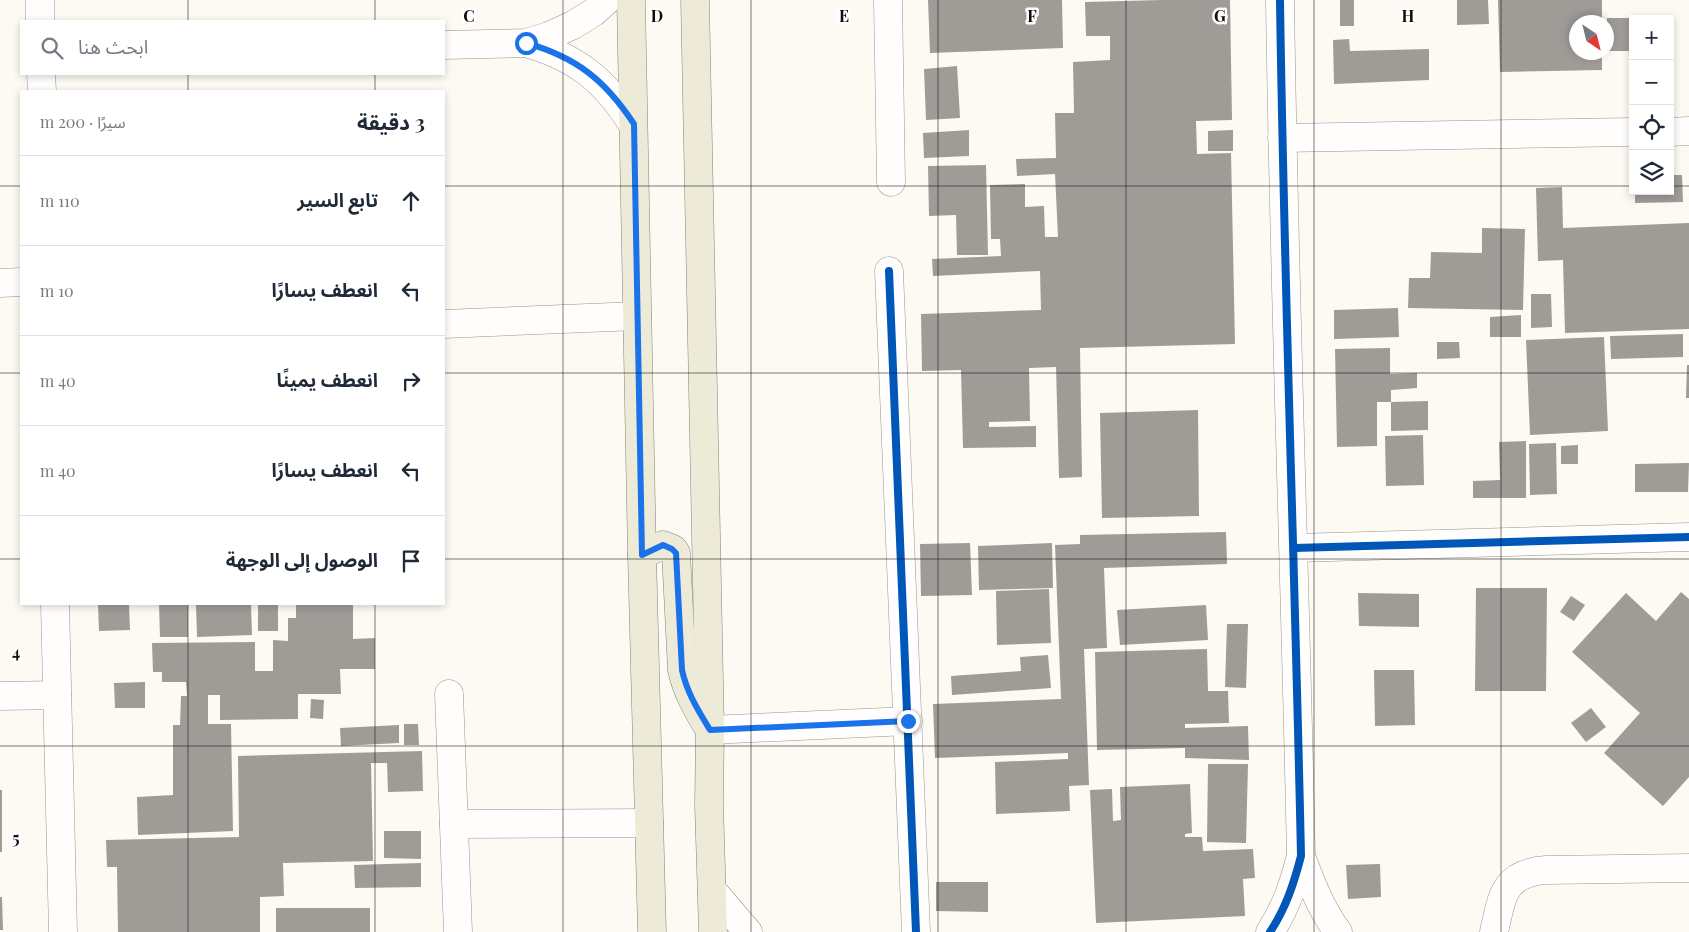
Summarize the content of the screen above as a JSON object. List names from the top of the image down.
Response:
{
  "north": "bottom right",
  "page": {
    "map_buttons": ["+", "−"],
    "search": "ابحث هنا",
    "heading": ["3 دقيقة", "سيرًا · 200 m"],
    "list": [
      ["تابع السير", "110 m"],
      ["انعطف يسارًا", "10 m"],
      ["انعطف يمينًا", "40 m"],
      ["انعطف يسارًا", "40 m"],
      "الوصول إلى الوجهة"
    ]
  },
  "grid": {
    "columns": [
      "C",
      "D",
      "E",
      "F",
      "G",
      "H"
    ],
    "rows": ["4", "5"]
  }
}
